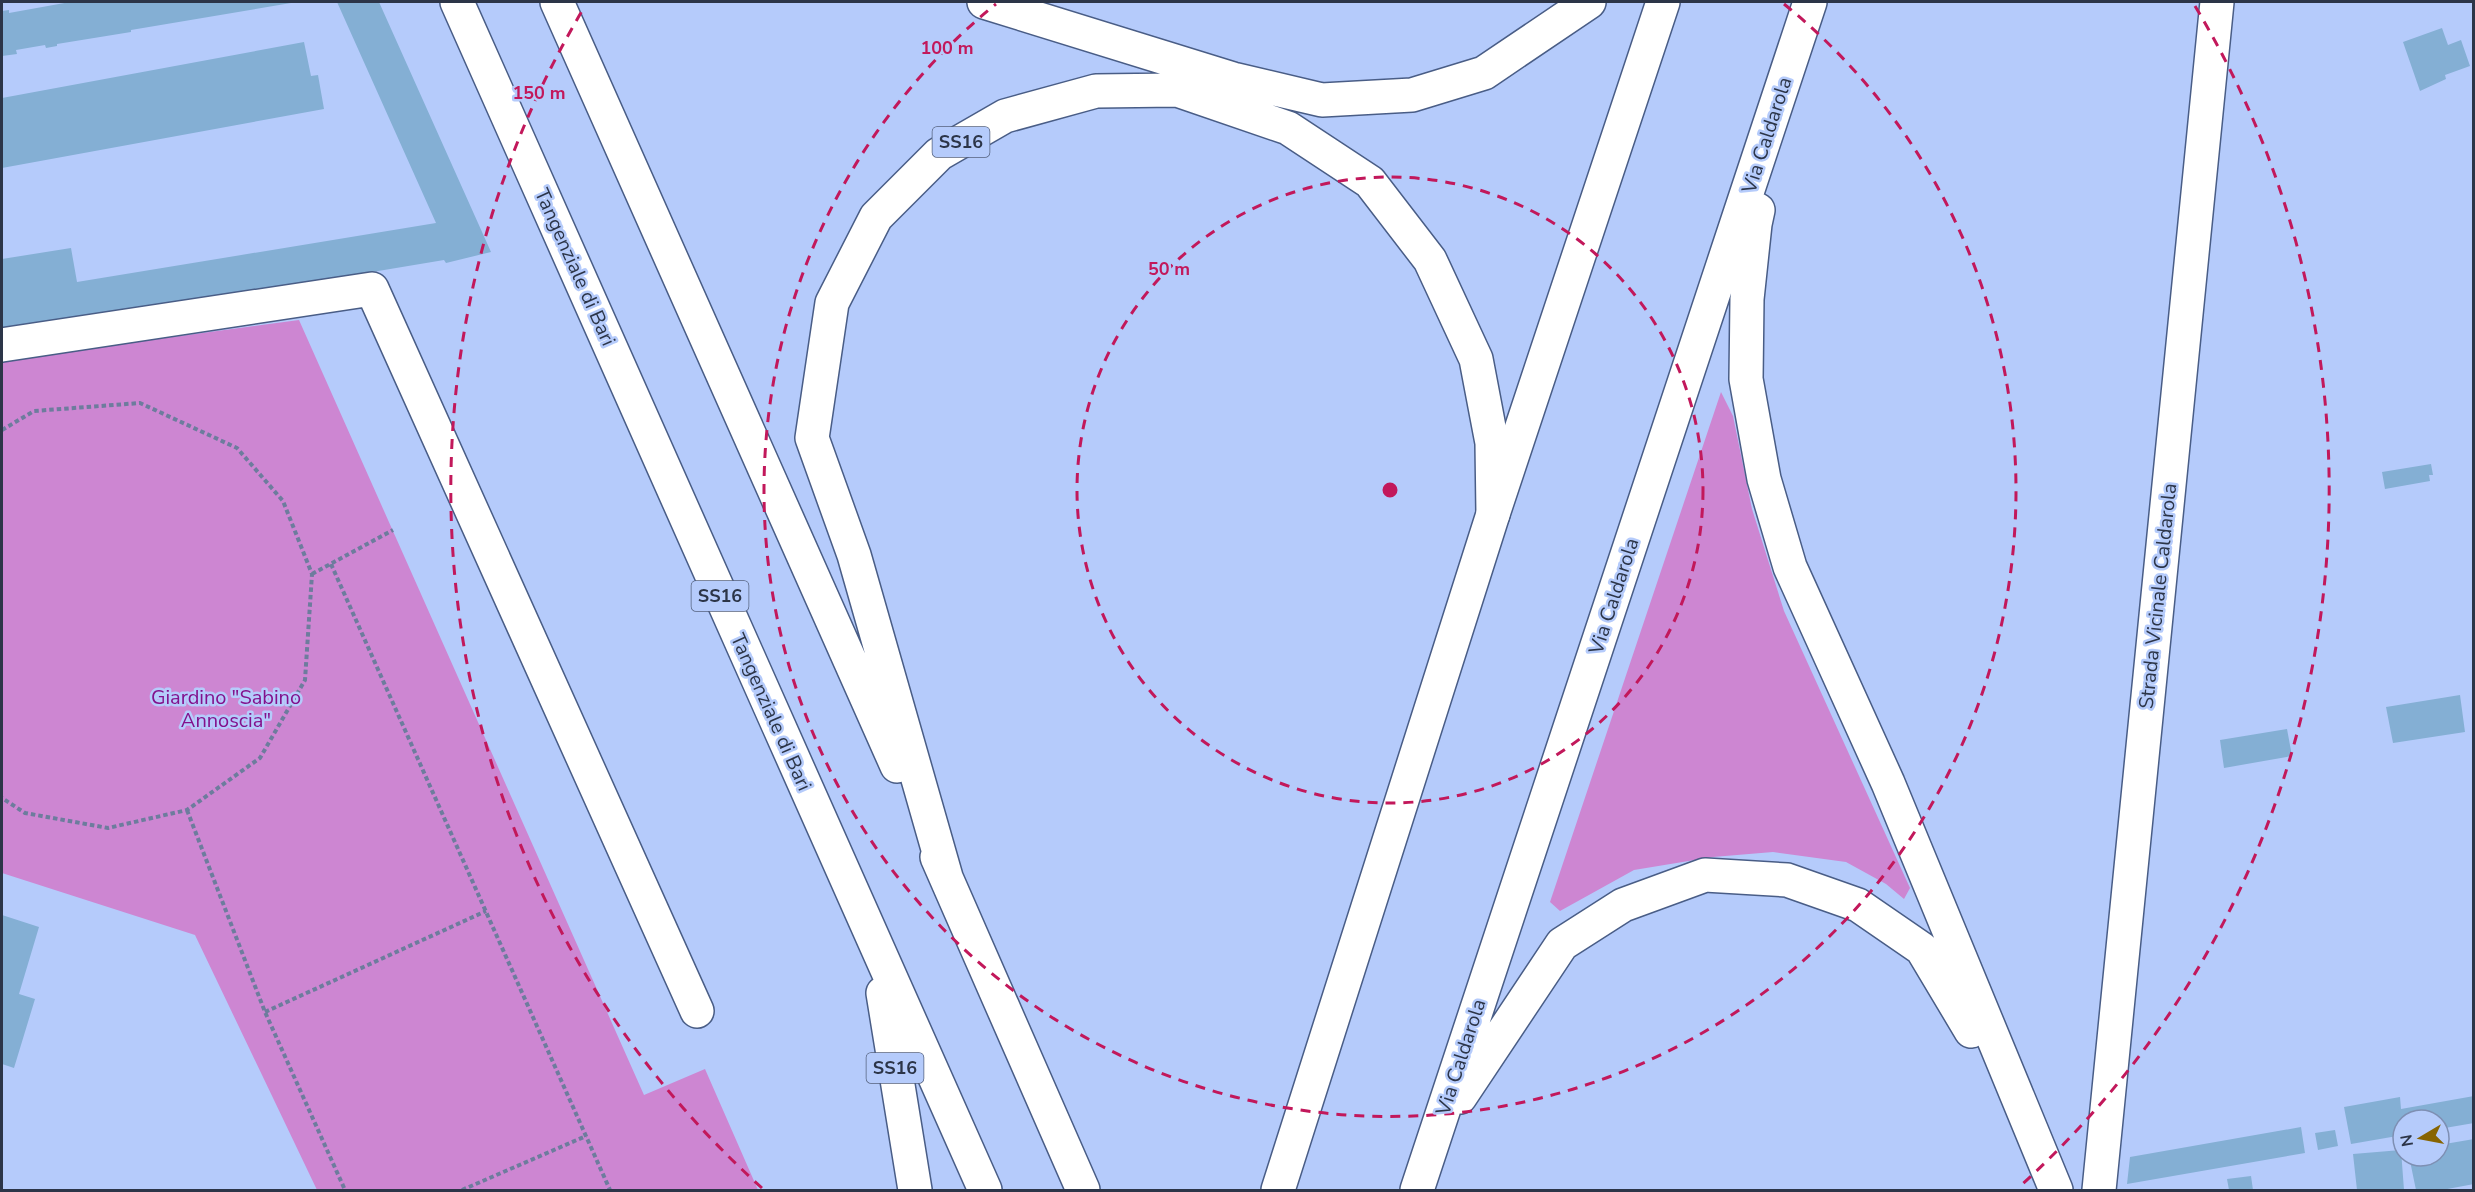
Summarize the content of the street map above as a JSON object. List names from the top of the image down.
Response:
{
  "streets": {
    "main road": [
      "Via Caldarola",
      "SS16",
      "Tangenziale di Bari",
      "Strada Vicinale Caldarola"
    ]
  },
  "crossings": [
    ["SS16", "Tangenziale di Bari"]
  ],
  "parks": ["Giardino \"Sabino Annoscia\""],
  "north": "left",
  "rings": ["100 m", "150 m", "50 m"]
}
